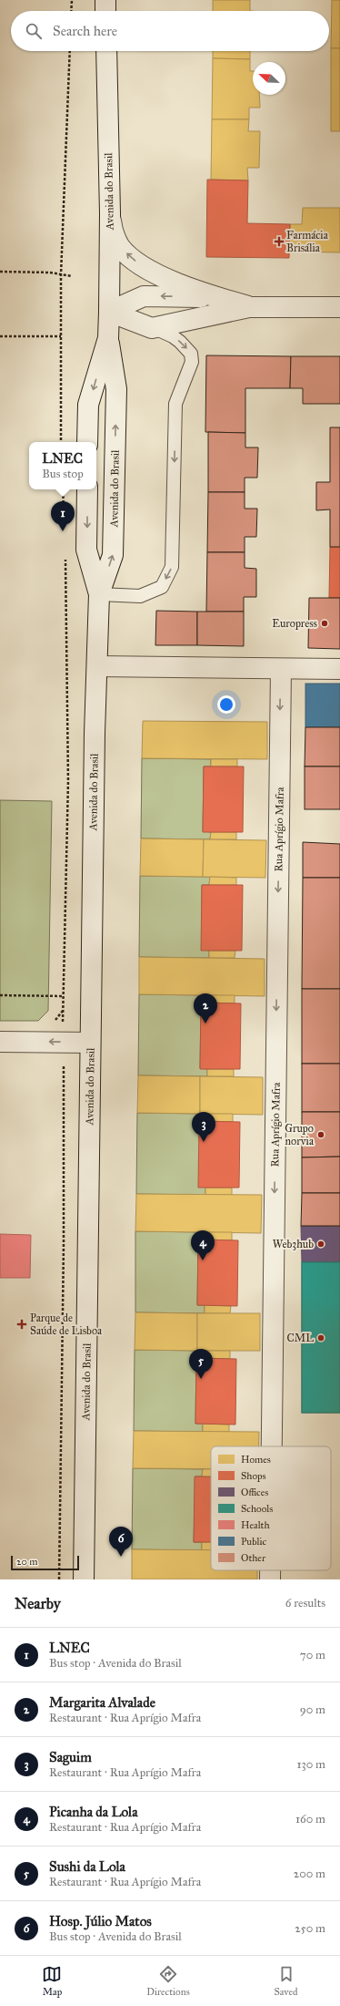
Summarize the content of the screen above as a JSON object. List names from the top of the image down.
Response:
{
  "streets": {
    "main road": ["Avenida do Brasil", "Rua Aprígio Mafra"]
  },
  "one_way": ["Rua Aprígio Mafra"],
  "places": {
    "health": ["Farmácia Brisália", "Parque de Saúde de Lisboa"],
    "other": [
      "Europress",
      "Grupo norvia",
      "Web3hub",
      "CML"
    ]
  },
  "legend": [
    "Homes",
    "Shops",
    "Offices",
    "Schools",
    "Health",
    "Public",
    "Other"
  ],
  "scale_bar": "20 m",
  "north": "top left",
  "page": {
    "search": "Search here",
    "popup": ["LNEC", "Bus stop"],
    "pins": [
      "1",
      "2",
      "3",
      "4",
      "5",
      "6"
    ],
    "scale": "20 m",
    "heading": ["Nearby", "6 results"],
    "list": [
      {
        "mark": "1",
        "name": "LNEC",
        "note": "Bus stop · Avenida do Brasil",
        "value": "70 m"
      },
      {
        "mark": "2",
        "name": "Margarita Alvalade",
        "note": "Restaurant · Rua Aprígio Mafra",
        "value": "90 m"
      },
      {
        "mark": "3",
        "name": "Saguim",
        "note": "Restaurant · Rua Aprígio Mafra",
        "value": "130 m"
      },
      {
        "mark": "4",
        "name": "Picanha da Lola",
        "note": "Restaurant · Rua Aprígio Mafra",
        "value": "160 m"
      },
      {
        "mark": "5",
        "name": "Sushi da Lola",
        "note": "Restaurant · Rua Aprígio Mafra",
        "value": "200 m"
      },
      {
        "mark": "6",
        "name": "Hosp. Júlio Matos",
        "note": "Bus stop · Avenida do Brasil",
        "value": "250 m"
      }
    ],
    "nav": ["Map", "Directions", "Saved"]
  }
}
